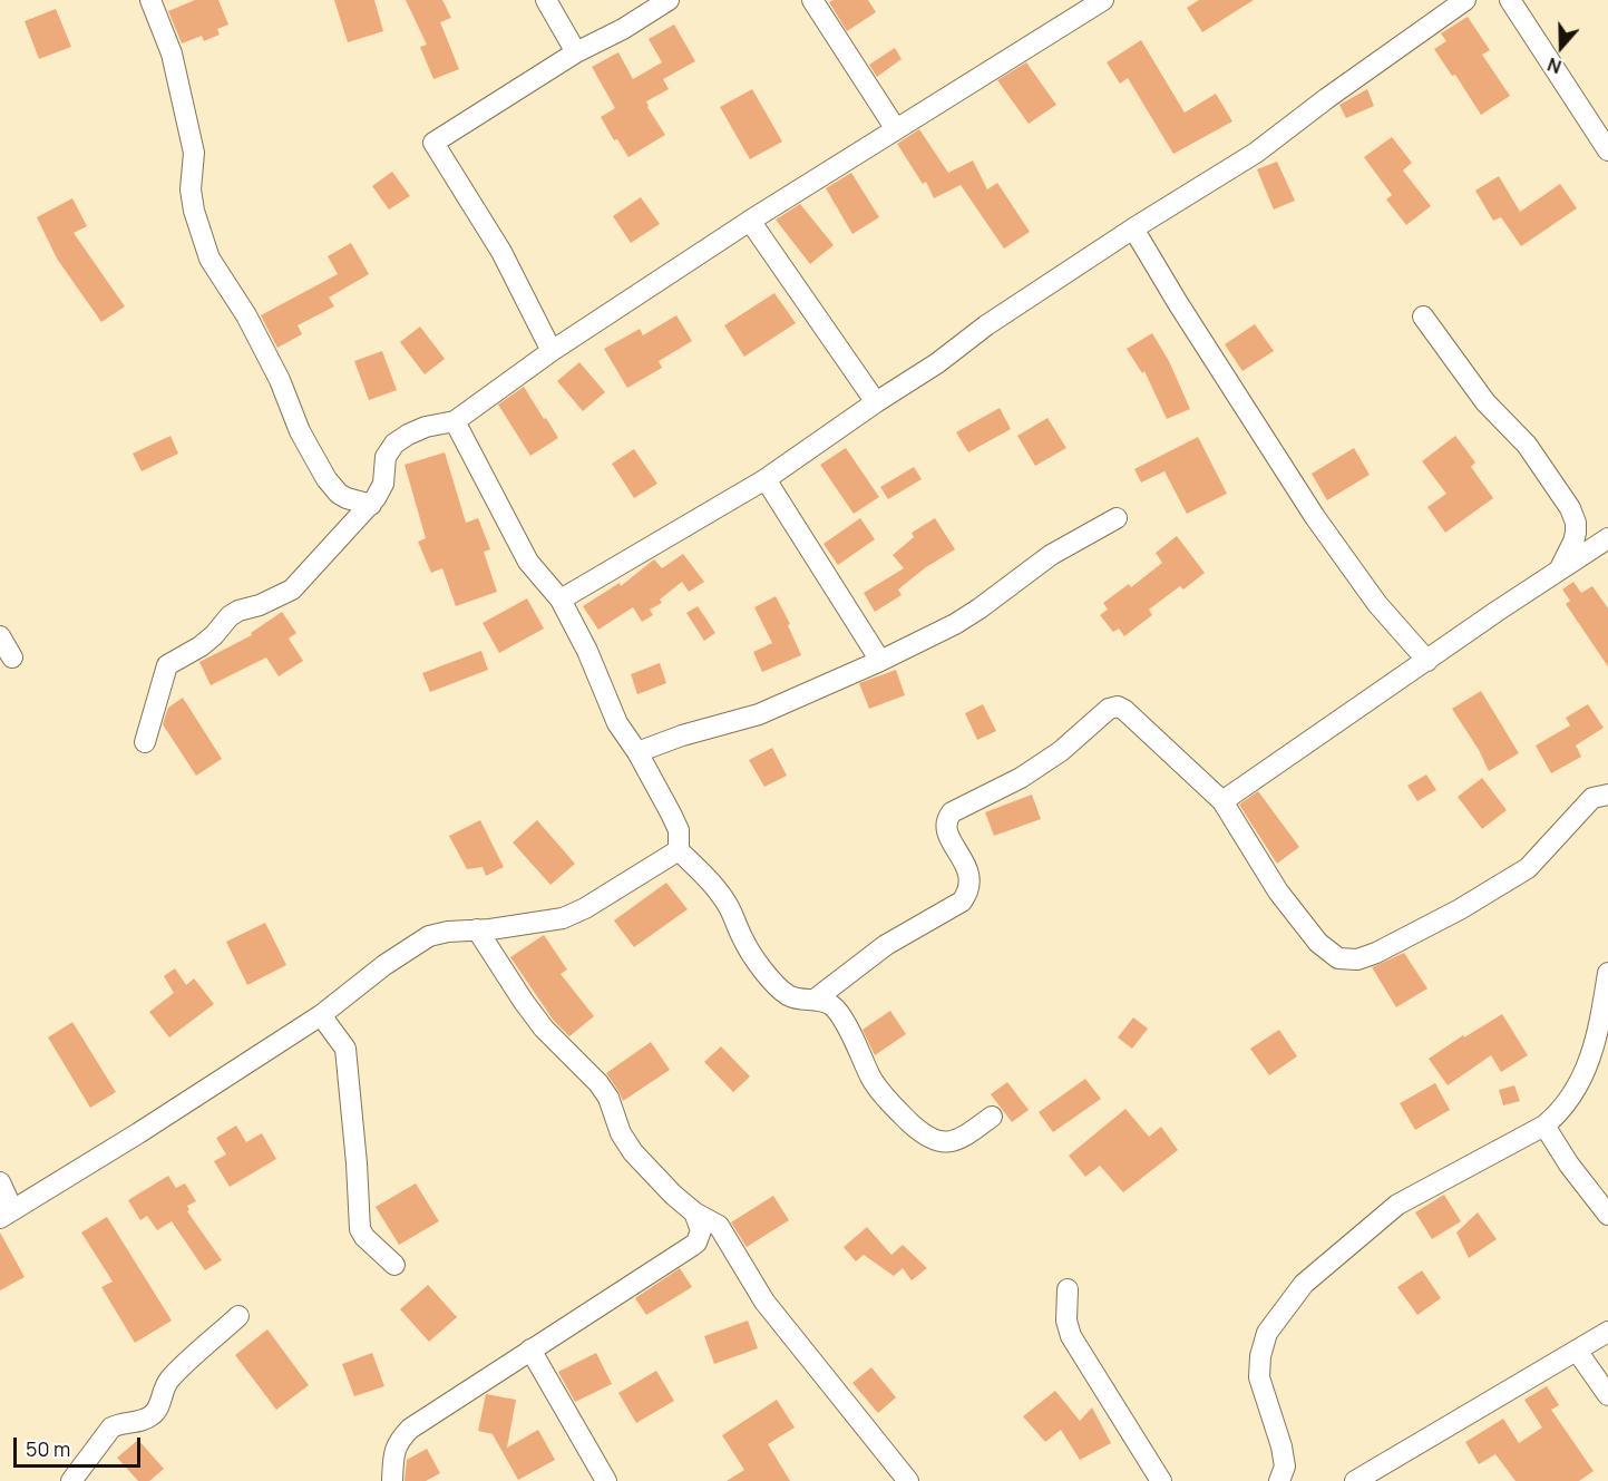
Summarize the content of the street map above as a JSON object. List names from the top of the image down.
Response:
{
  "scale_bar": "50 m",
  "north": "bottom"
}
